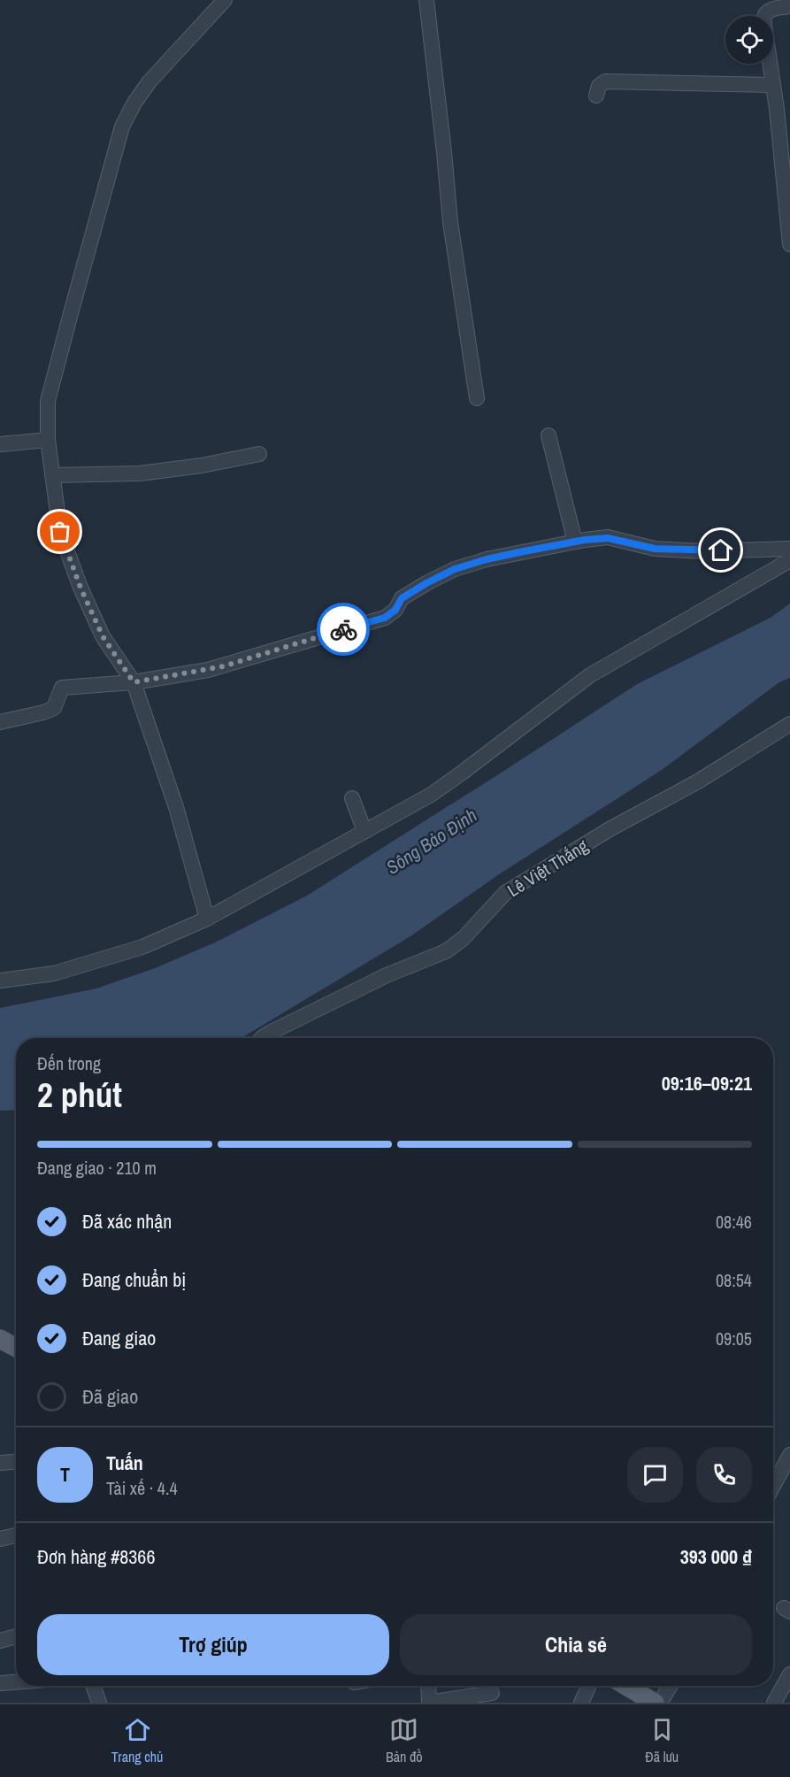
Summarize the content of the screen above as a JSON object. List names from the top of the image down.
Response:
{
  "streets": {
    "street": ["Lê Việt Thắng"]
  },
  "water": ["Sông Bảo Định"],
  "page": {
    "heading": ["2 phút", "Đến trong", "09:16–09:21"],
    "panel": [
      "Tuấn",
      "Tài xế · 4.4",
      "Đơn hàng #8366",
      "393 000 ₫"
    ],
    "bar": "Đang giao · 210 m",
    "list": [
      ["Đã xác nhận", "08:46"],
      ["Đang chuẩn bị", "08:54"],
      ["Đang giao", "09:05"],
      "Đã giao"
    ],
    "round": "T",
    "buttons": ["Trợ giúp", "Chia sẻ"],
    "tabs": ["Trang chủ", "Bản đồ", "Đã lưu"]
  }
}
